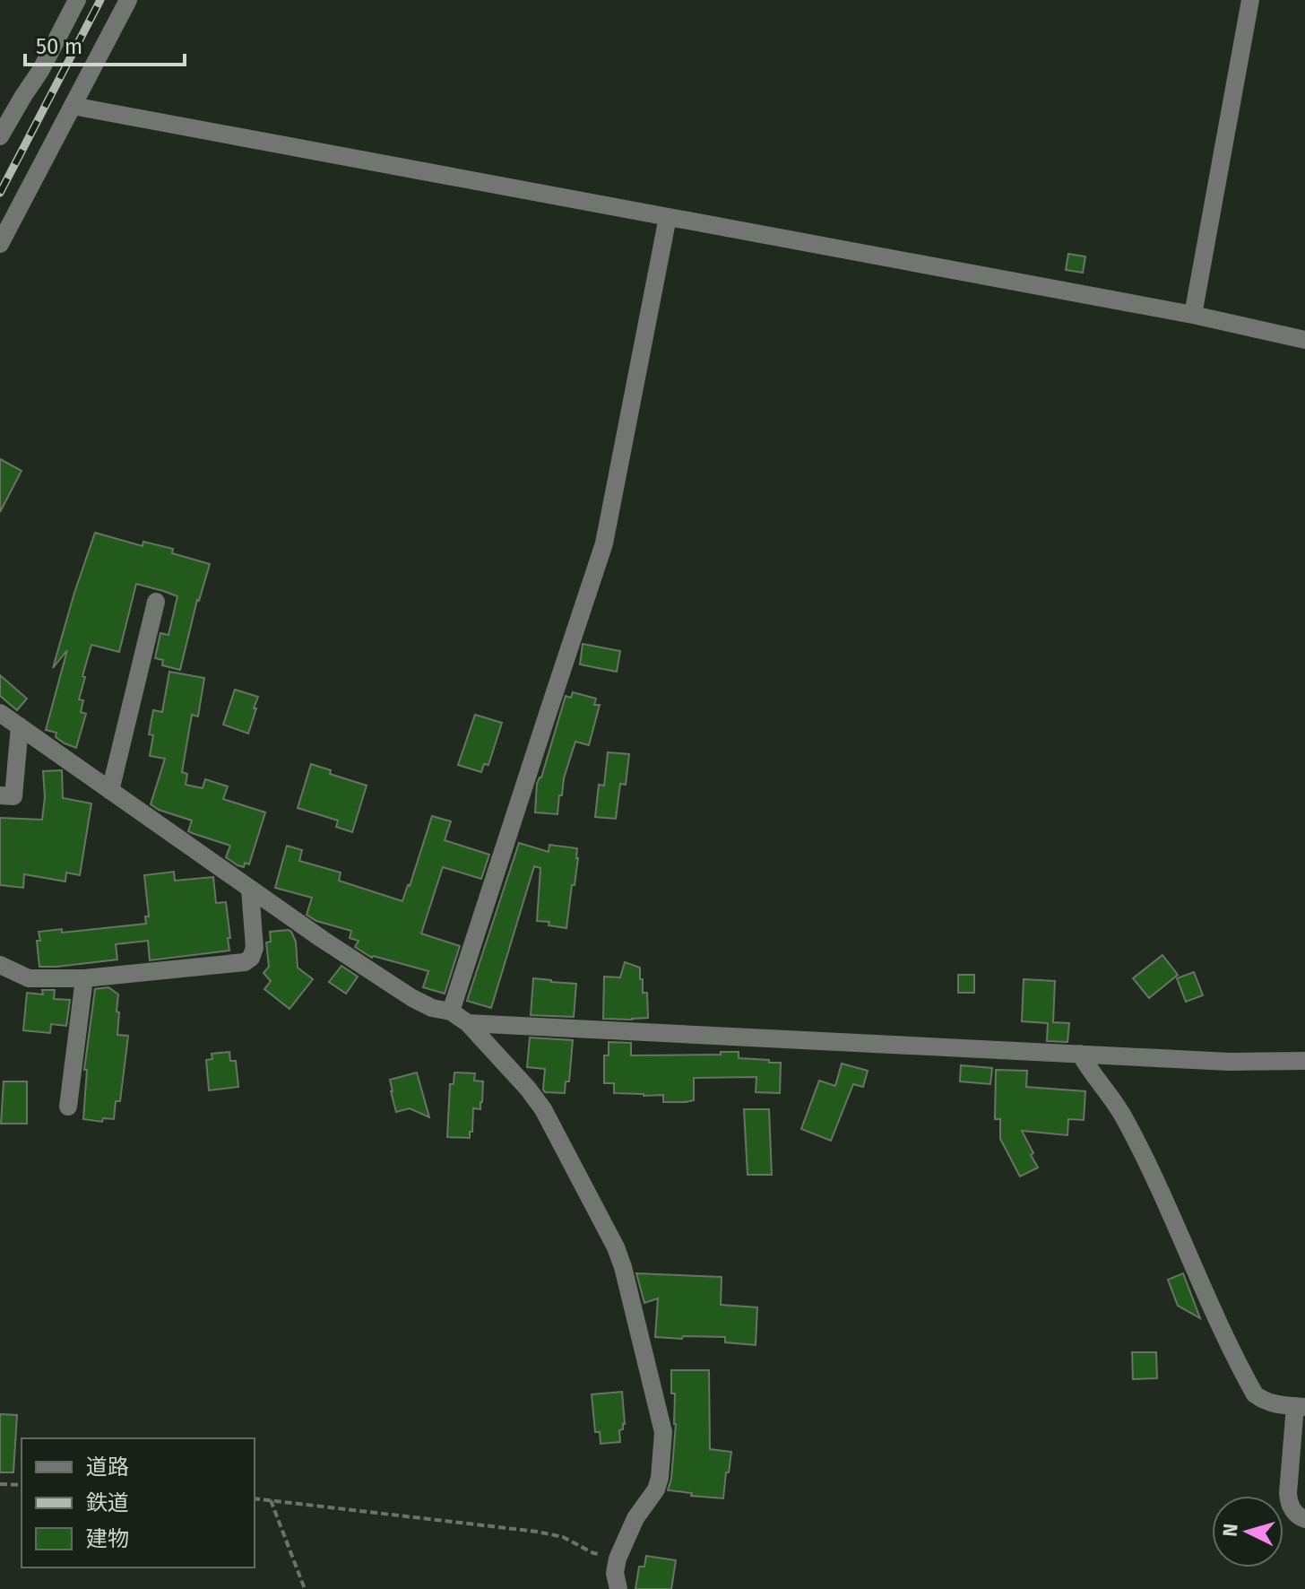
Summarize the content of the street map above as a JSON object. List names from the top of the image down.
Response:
{
  "legend": ["道路", "鉄道", "建物"],
  "scale_bar": "50 m",
  "north": "left"
}
